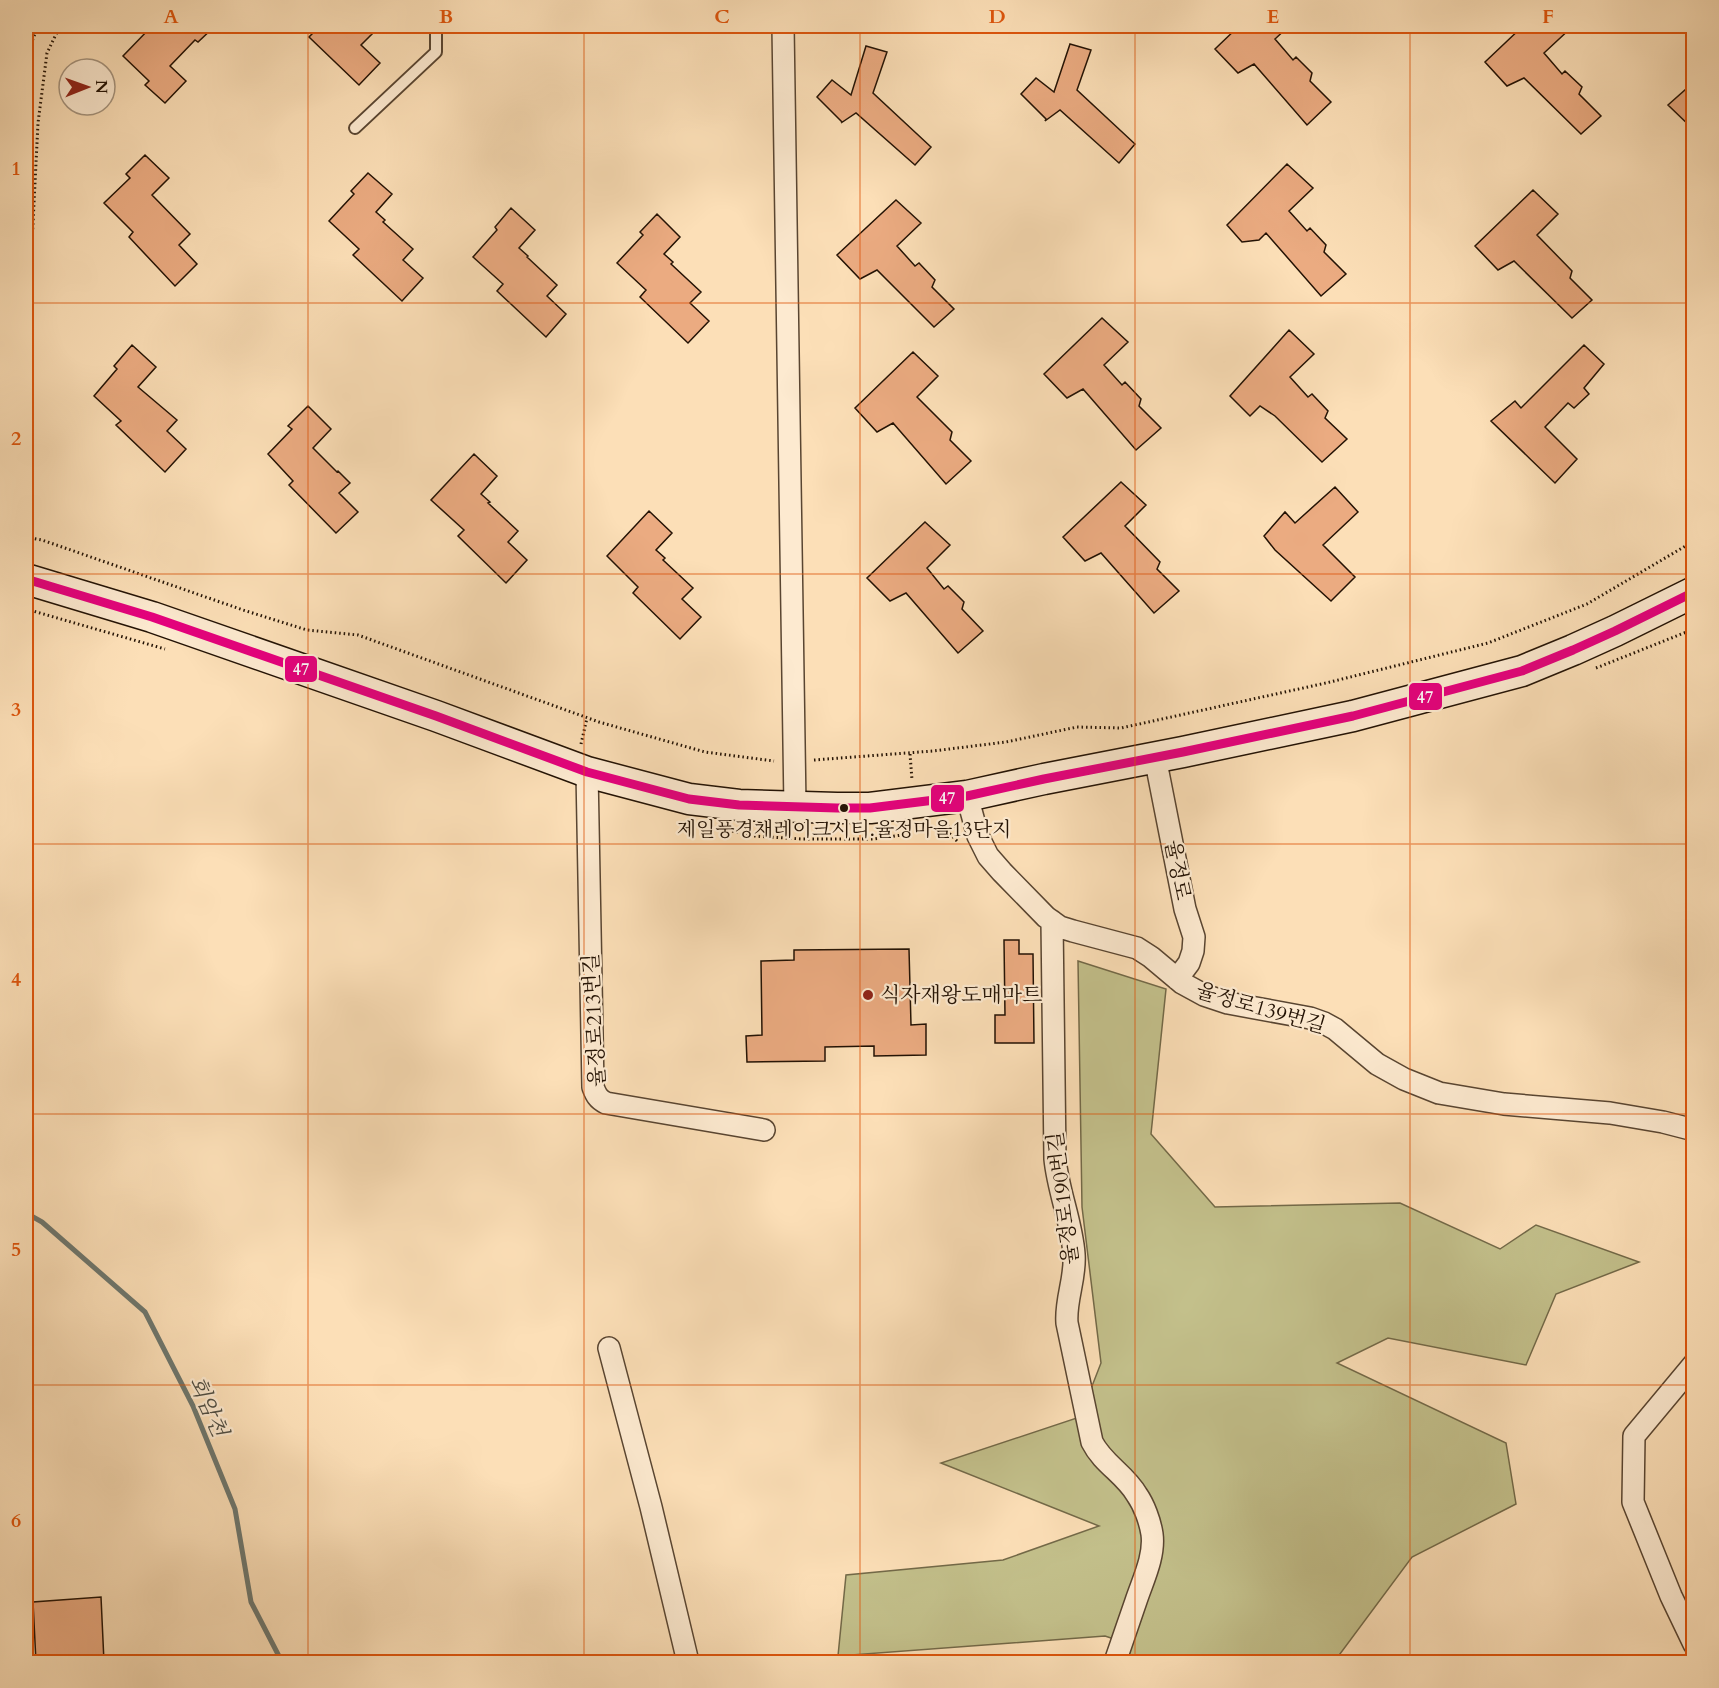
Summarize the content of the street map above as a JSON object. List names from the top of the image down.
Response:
{
  "streets": {
    "street": [
      "율정로",
      "율정로139번길",
      "율정로213번길",
      "율정로190번길"
    ]
  },
  "crossings": [
    ["율정로", "율정로139번길"],
    ["율정로139번길", "율정로190번길"]
  ],
  "water": ["회암천"],
  "places": ["제일풍경채레이크시티.율정마을13단지", "식자재왕도매마트"],
  "lines": ["transit line 47"],
  "north": "right",
  "grid": {
    "columns": [
      "A",
      "B",
      "C",
      "D",
      "E",
      "F"
    ],
    "rows": [
      "1",
      "2",
      "3",
      "4",
      "5",
      "6"
    ]
  }
}
